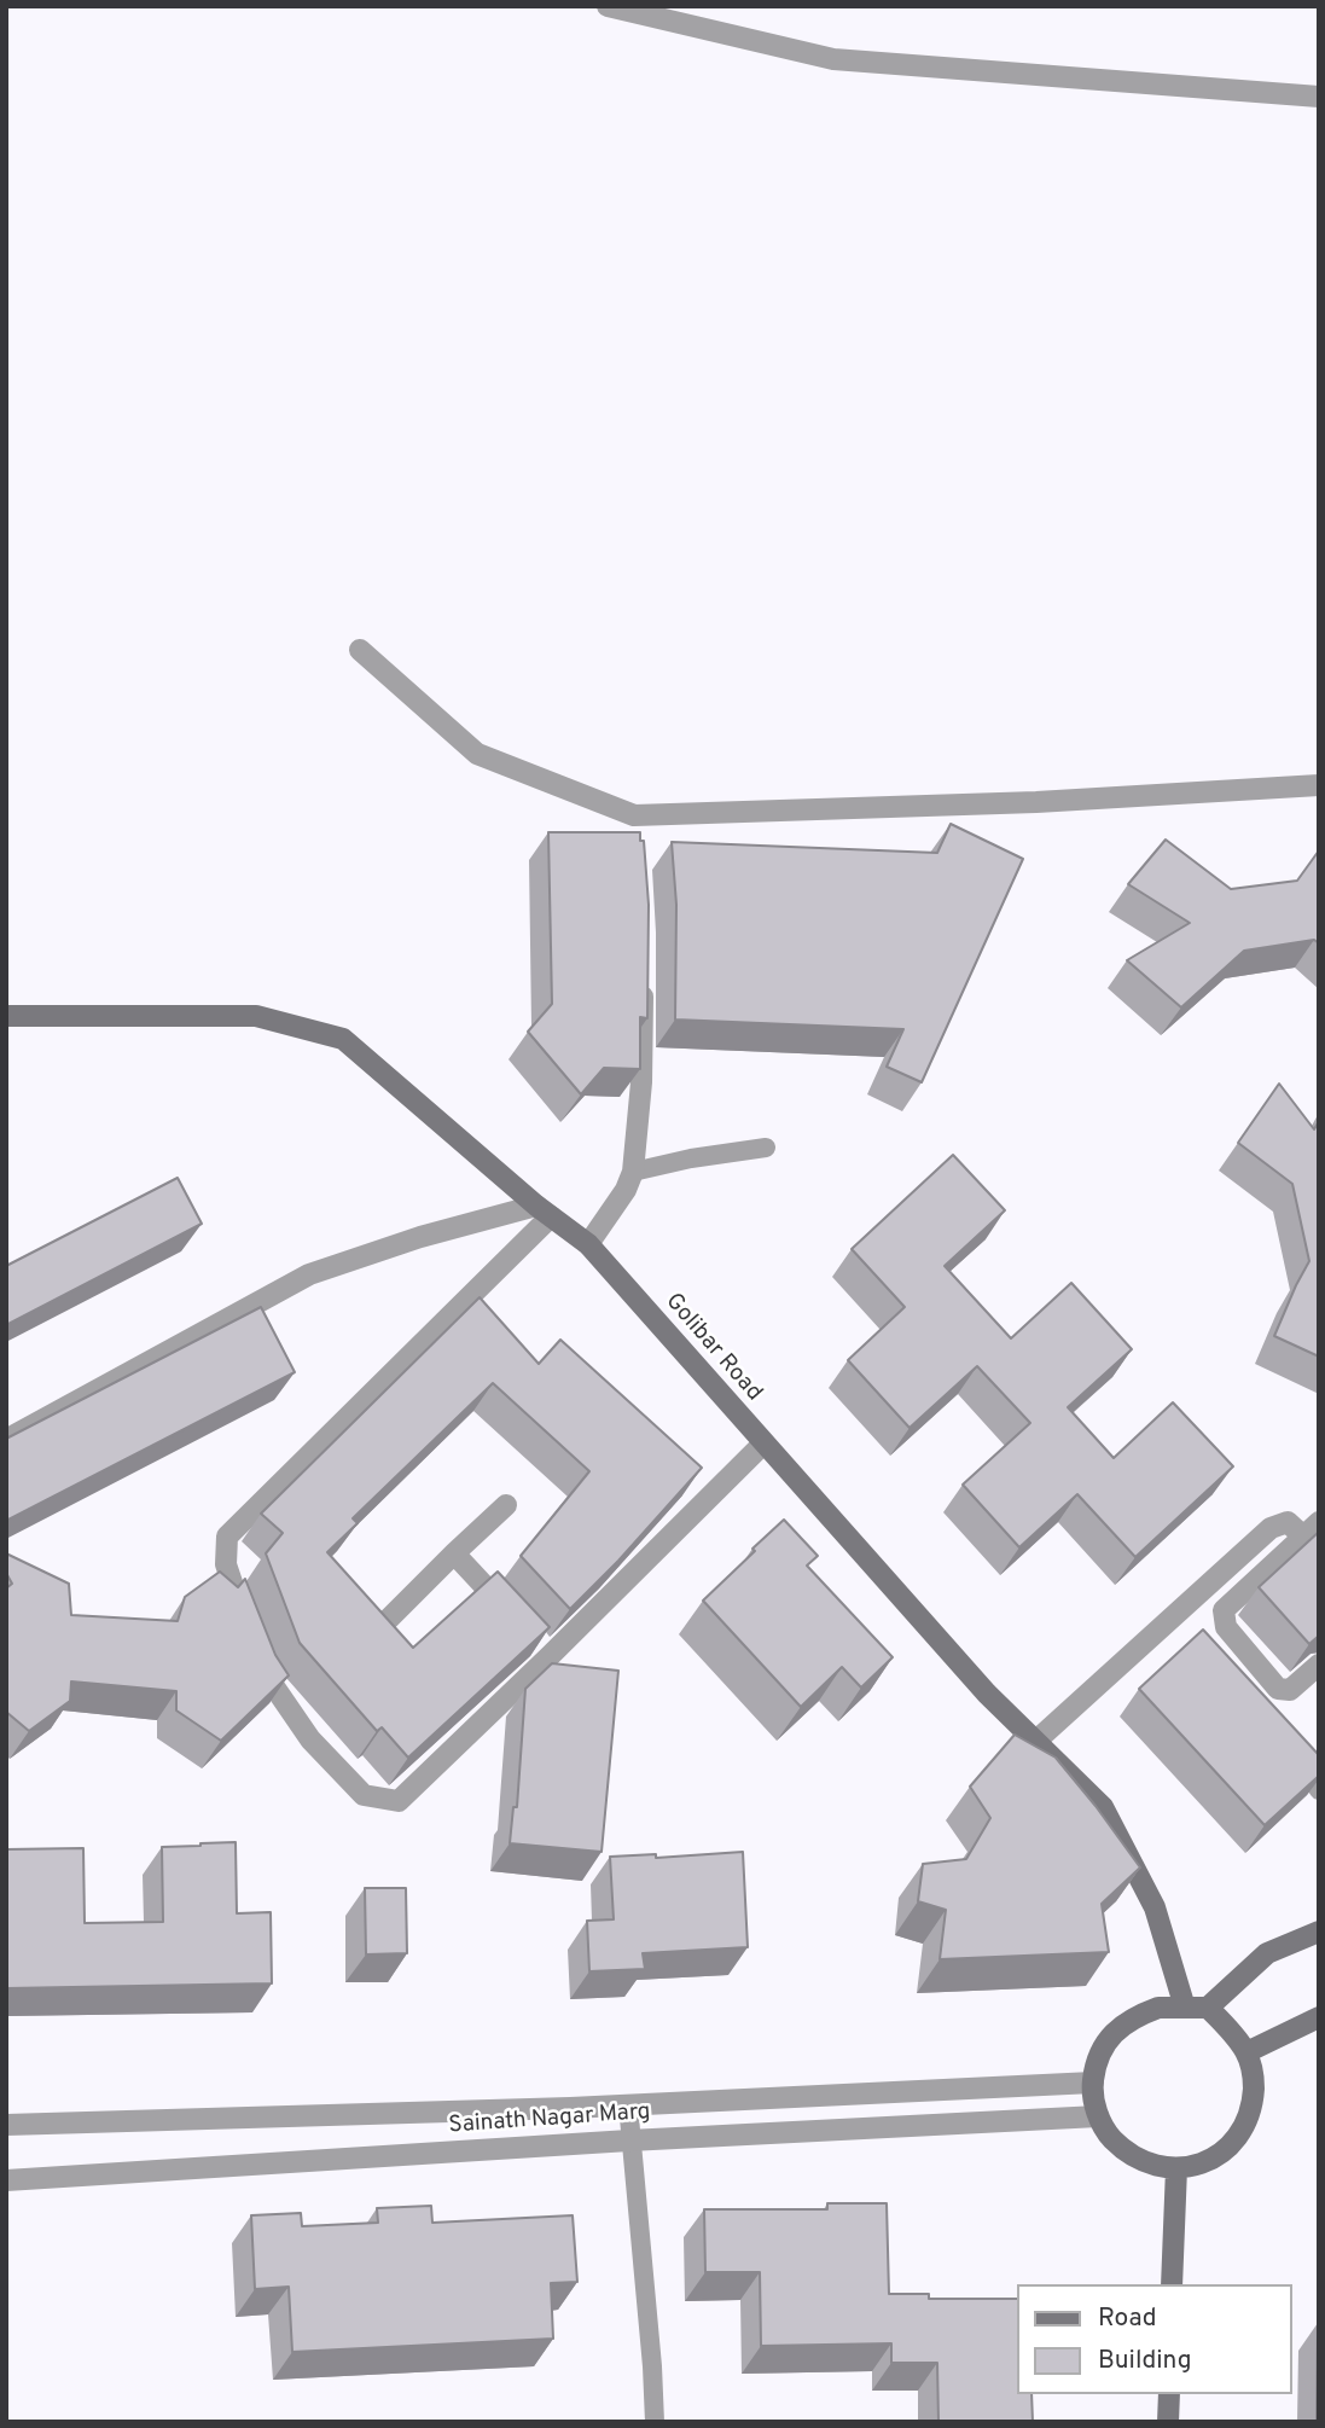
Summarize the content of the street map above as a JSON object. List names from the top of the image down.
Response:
{
  "streets": {
    "street": ["Golibar Road", "Sainath Nagar Marg"]
  },
  "crossings": [
    ["Golibar Road", "Sainath Nagar Marg"]
  ],
  "legend": ["Road", "Building"]
}
